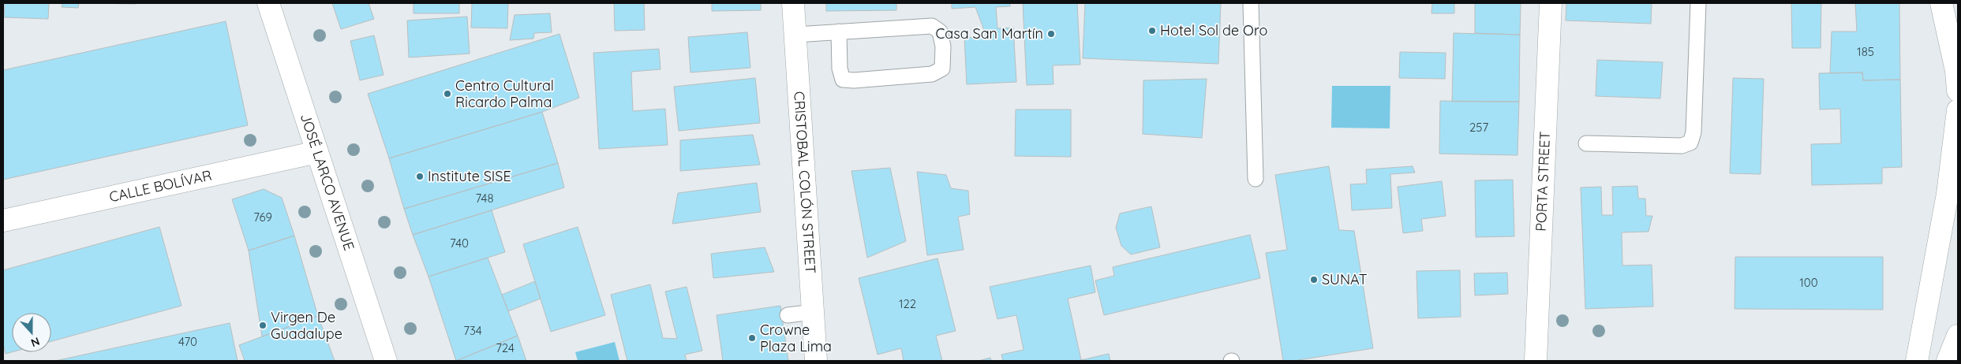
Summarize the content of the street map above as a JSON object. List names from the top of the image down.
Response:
{
  "streets": {
    "street": [
      "JOSÉ LARCO AVENUE",
      "CRISTOBAL COLÓN STREET",
      "PORTA STREET",
      "CALLE BOLÍVAR"
    ]
  },
  "crossings": [
    ["JOSÉ LARCO AVENUE", "CALLE BOLÍVAR"]
  ],
  "places": [
    "Hotel Sol de Oro",
    "Casa San Martín",
    "Centro Cultural Ricardo Palma",
    "Institute SISE",
    "SUNAT",
    "Virgen De Guadalupe",
    "Crowne Plaza Lima"
  ],
  "house_numbers": [
    "185",
    "257",
    "748",
    "769",
    "740",
    "100",
    "122",
    "734",
    "470",
    "724"
  ],
  "north": "bottom"
}
